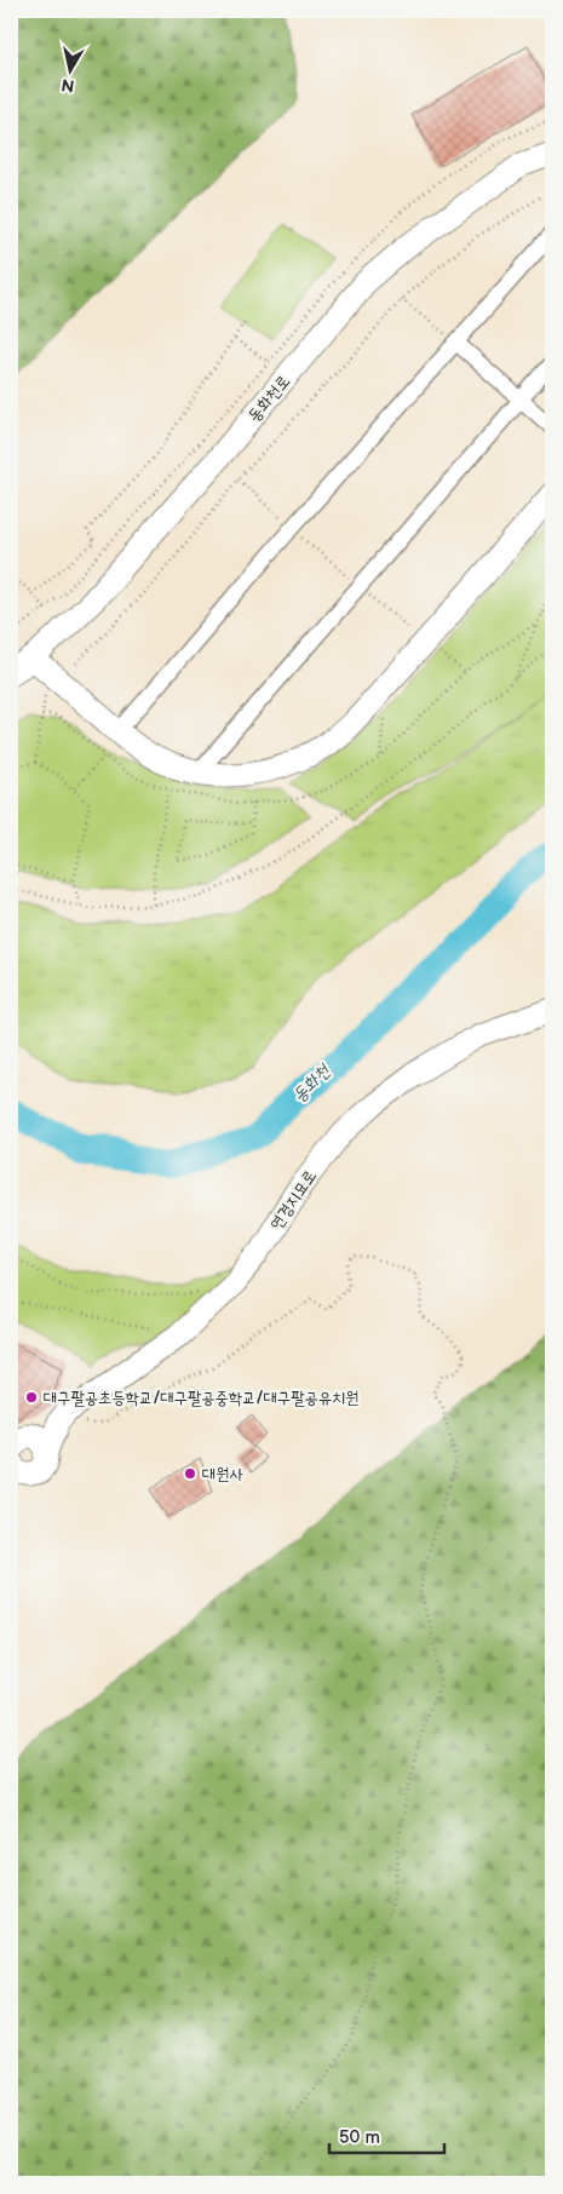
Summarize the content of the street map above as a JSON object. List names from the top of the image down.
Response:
{
  "streets": {
    "street": ["동화천로", "연경지묘로"]
  },
  "water": ["동화천"],
  "places": ["대구팔공초등학교/대구팔공중학교/대구팔공유치원", "대원사"],
  "scale_bar": "50 m",
  "north": "bottom"
}
